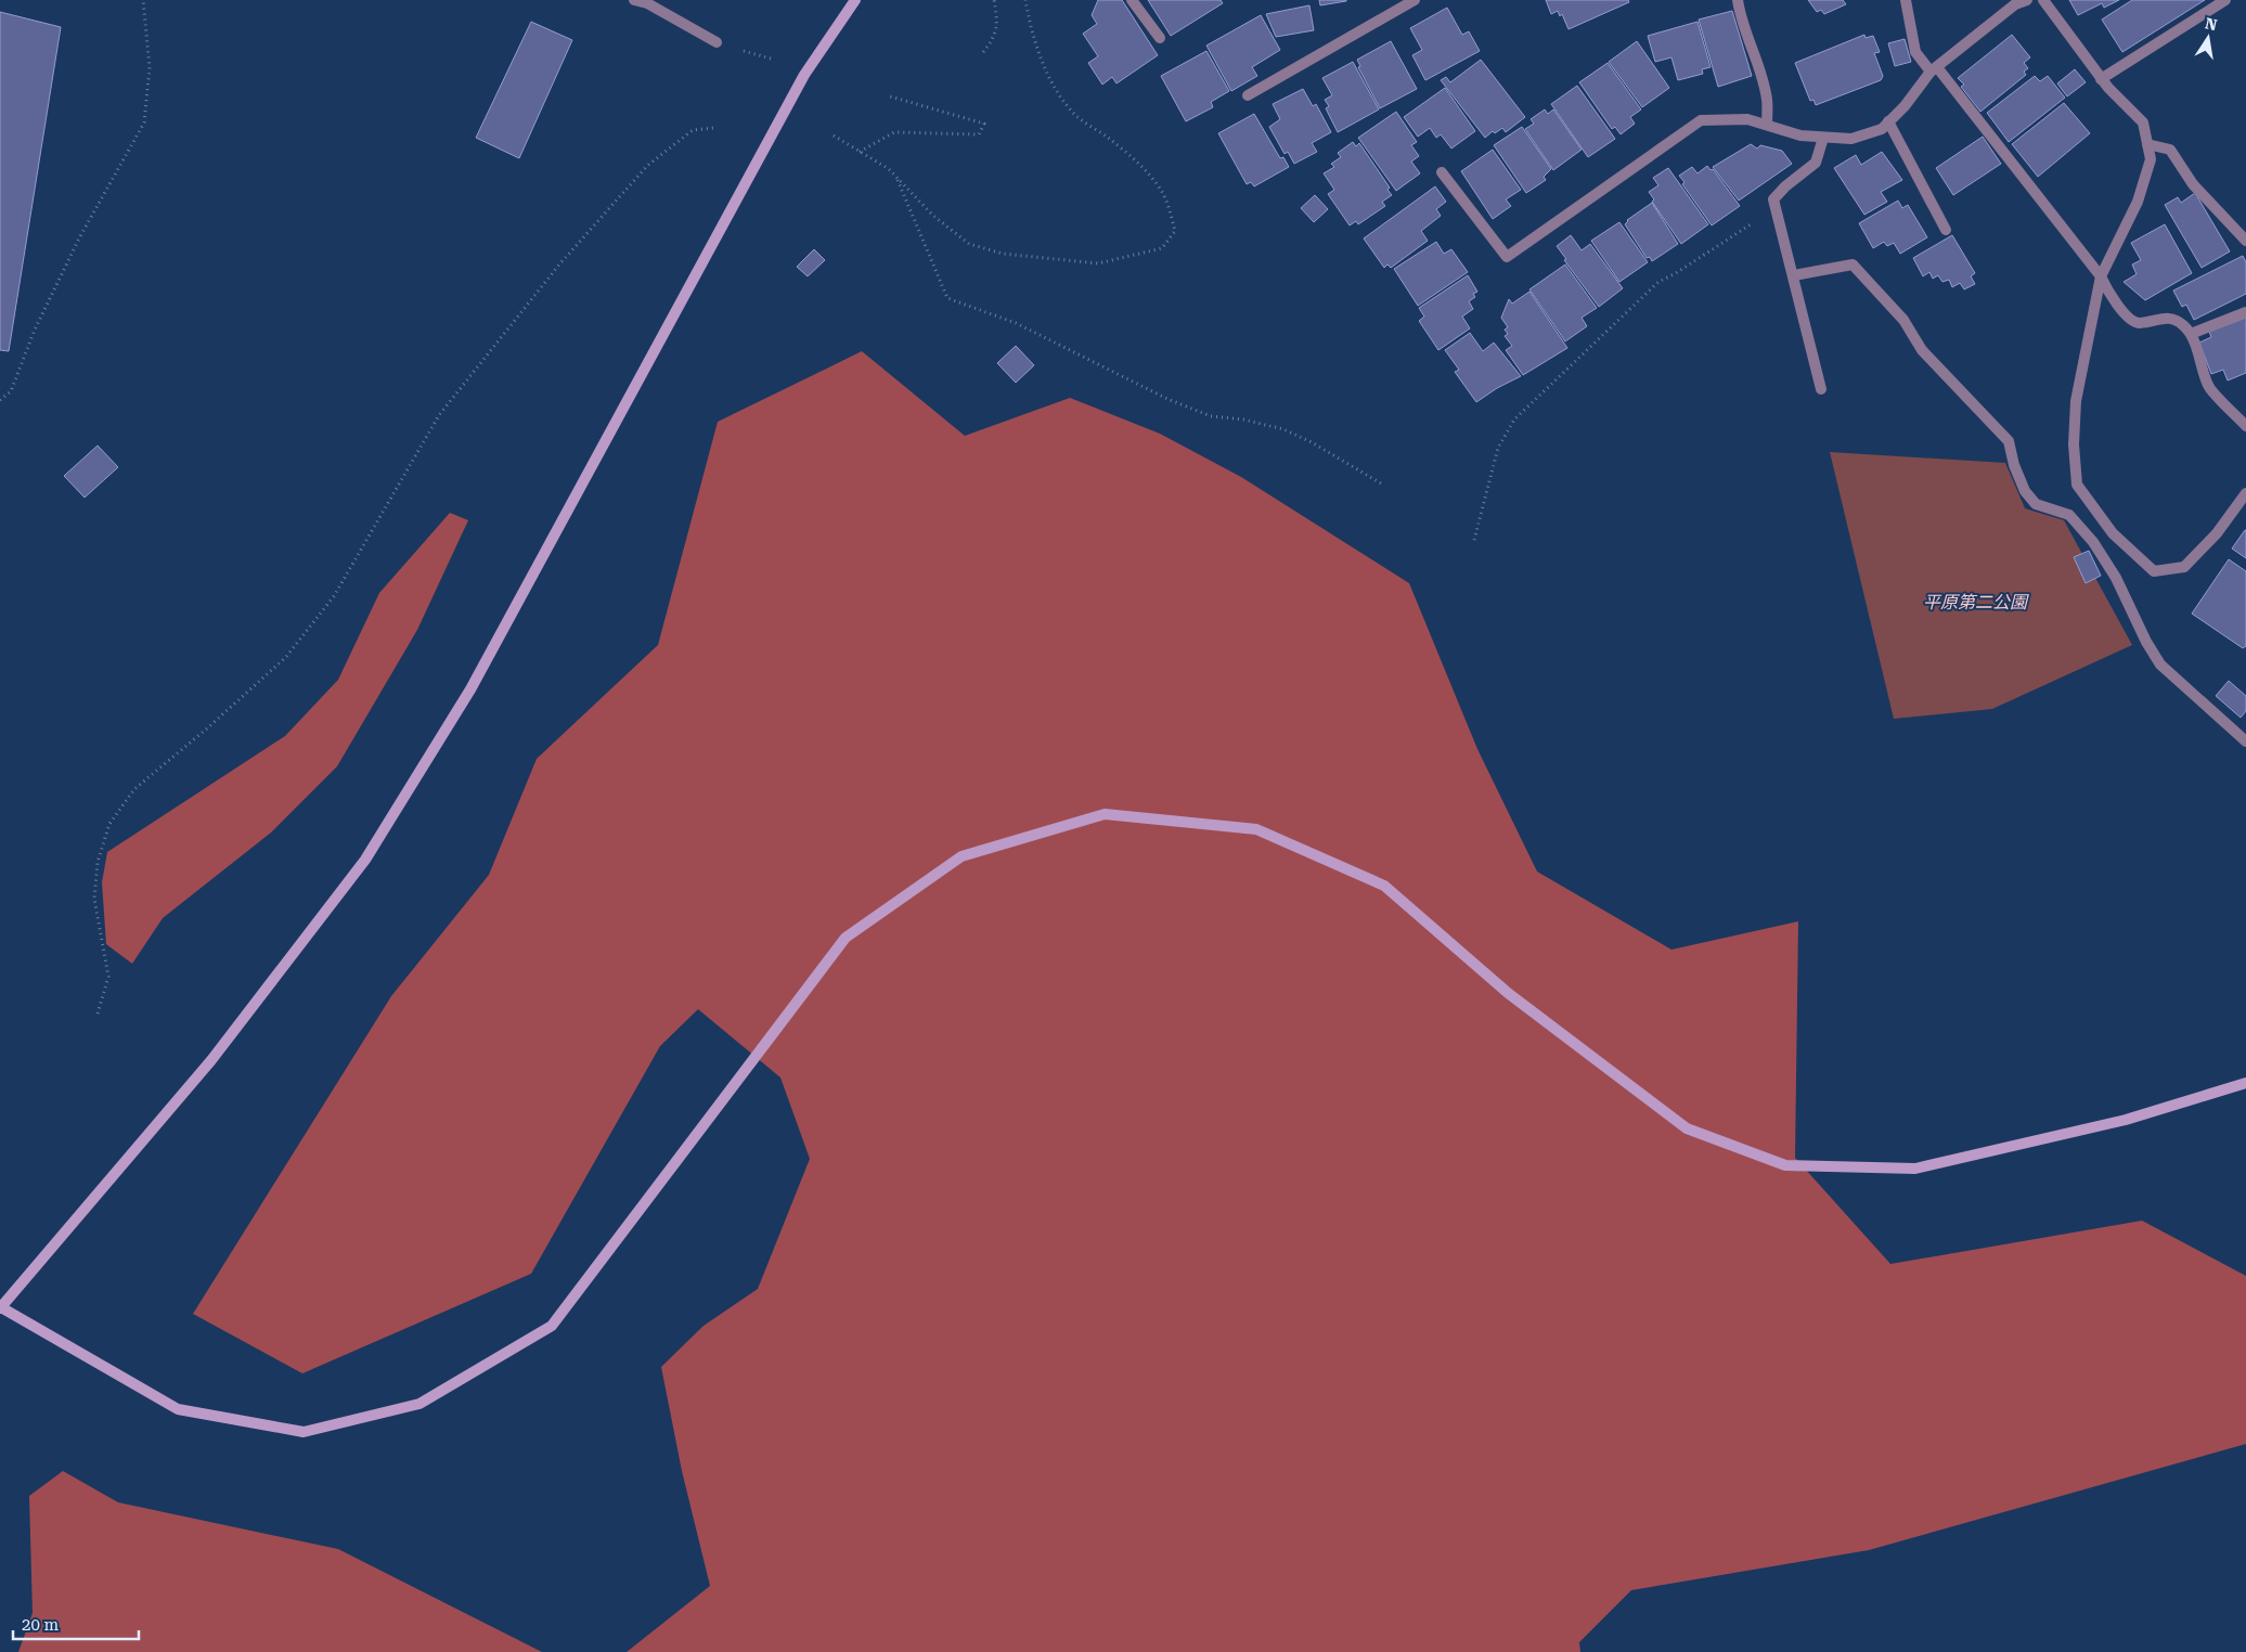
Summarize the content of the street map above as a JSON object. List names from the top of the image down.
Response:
{
  "parks": ["平原第二公園"],
  "scale_bar": "20 m",
  "north": "top"
}
